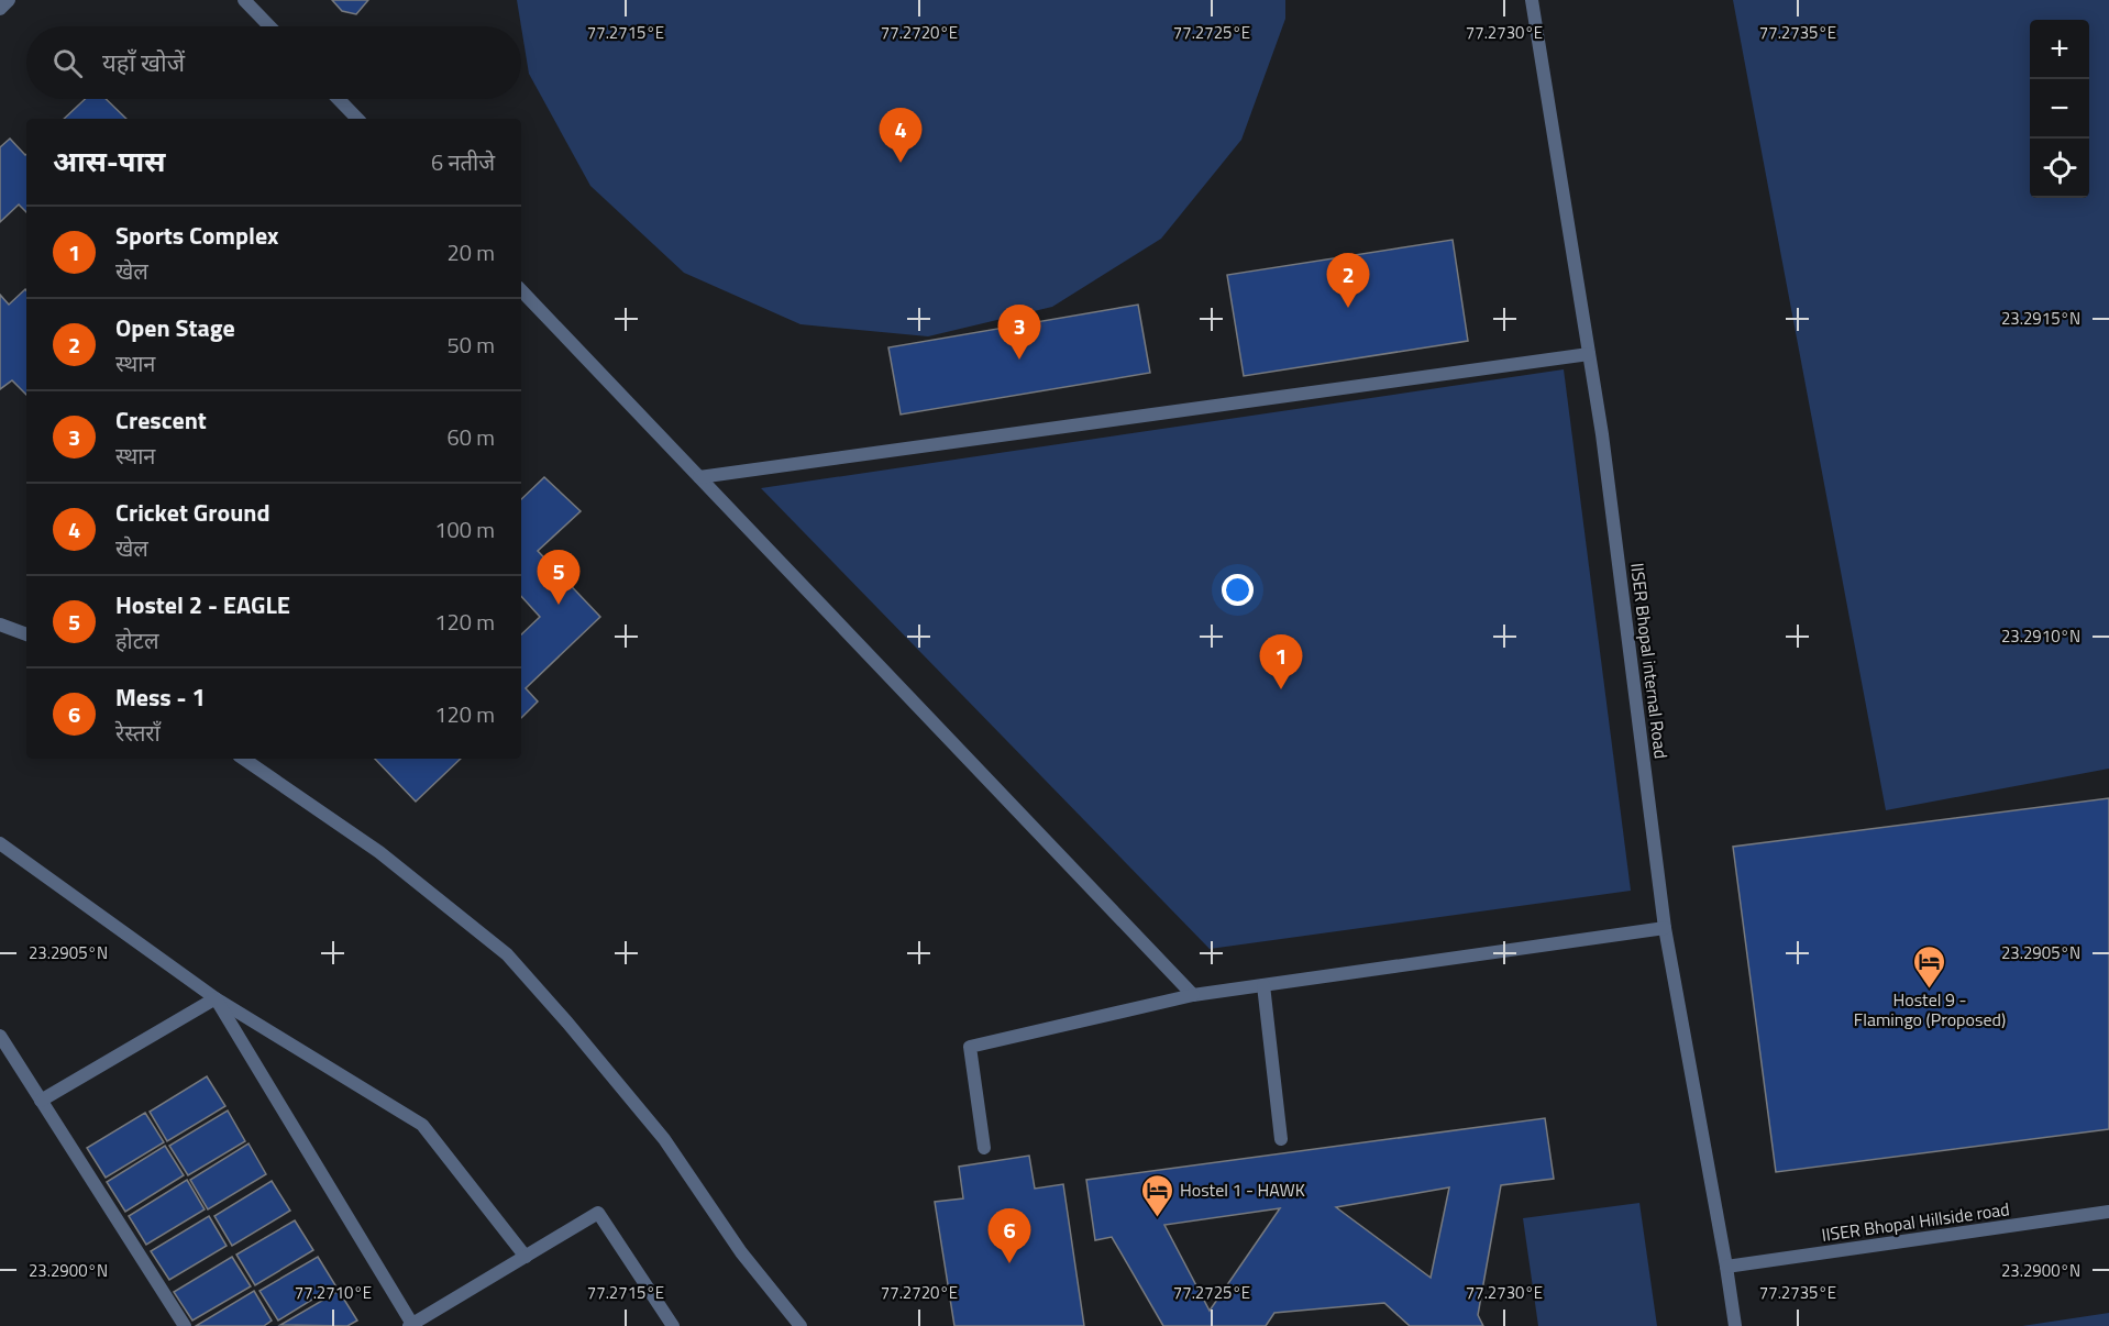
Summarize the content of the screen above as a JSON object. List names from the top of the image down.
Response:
{
  "streets": {
    "street": ["IISER Bhopal internal Road", "IISER Bhopal Hillside road"]
  },
  "crossings": [
    ["IISER Bhopal internal Road", "IISER Bhopal Hillside road"]
  ],
  "places": {
    "hotel": ["Hostel 9 - Flamingo (Proposed)", "Hostel 1 - HAWK"]
  },
  "page": {
    "map_buttons": ["+", "−"],
    "search": "यहाँ खोजें",
    "pins": [
      "4",
      "2",
      "3",
      "5",
      "1",
      "6"
    ],
    "heading": ["आस-पास", "6 नतीजे"],
    "list": [
      {
        "mark": "1",
        "name": "Sports Complex",
        "note": "खेल",
        "value": "20 m"
      },
      {
        "mark": "2",
        "name": "Open Stage",
        "note": "स्थान",
        "value": "50 m"
      },
      {
        "mark": "3",
        "name": "Crescent",
        "note": "स्थान",
        "value": "60 m"
      },
      {
        "mark": "4",
        "name": "Cricket Ground",
        "note": "खेल",
        "value": "100 m"
      },
      {
        "mark": "5",
        "name": "Hostel 2 - EAGLE",
        "note": "होटल",
        "value": "120 m"
      },
      {
        "mark": "6",
        "name": "Mess - 1",
        "note": "रेस्तराँ",
        "value": "120 m"
      }
    ]
  },
  "coordinates": [
    "77.2715°E",
    "77.2720°E",
    "77.2725°E",
    "77.2730°E",
    "77.2735°E",
    "23.2915°N",
    "23.2910°N",
    "23.2905°N",
    "23.2900°N",
    "77.2710°E"
  ]
}
